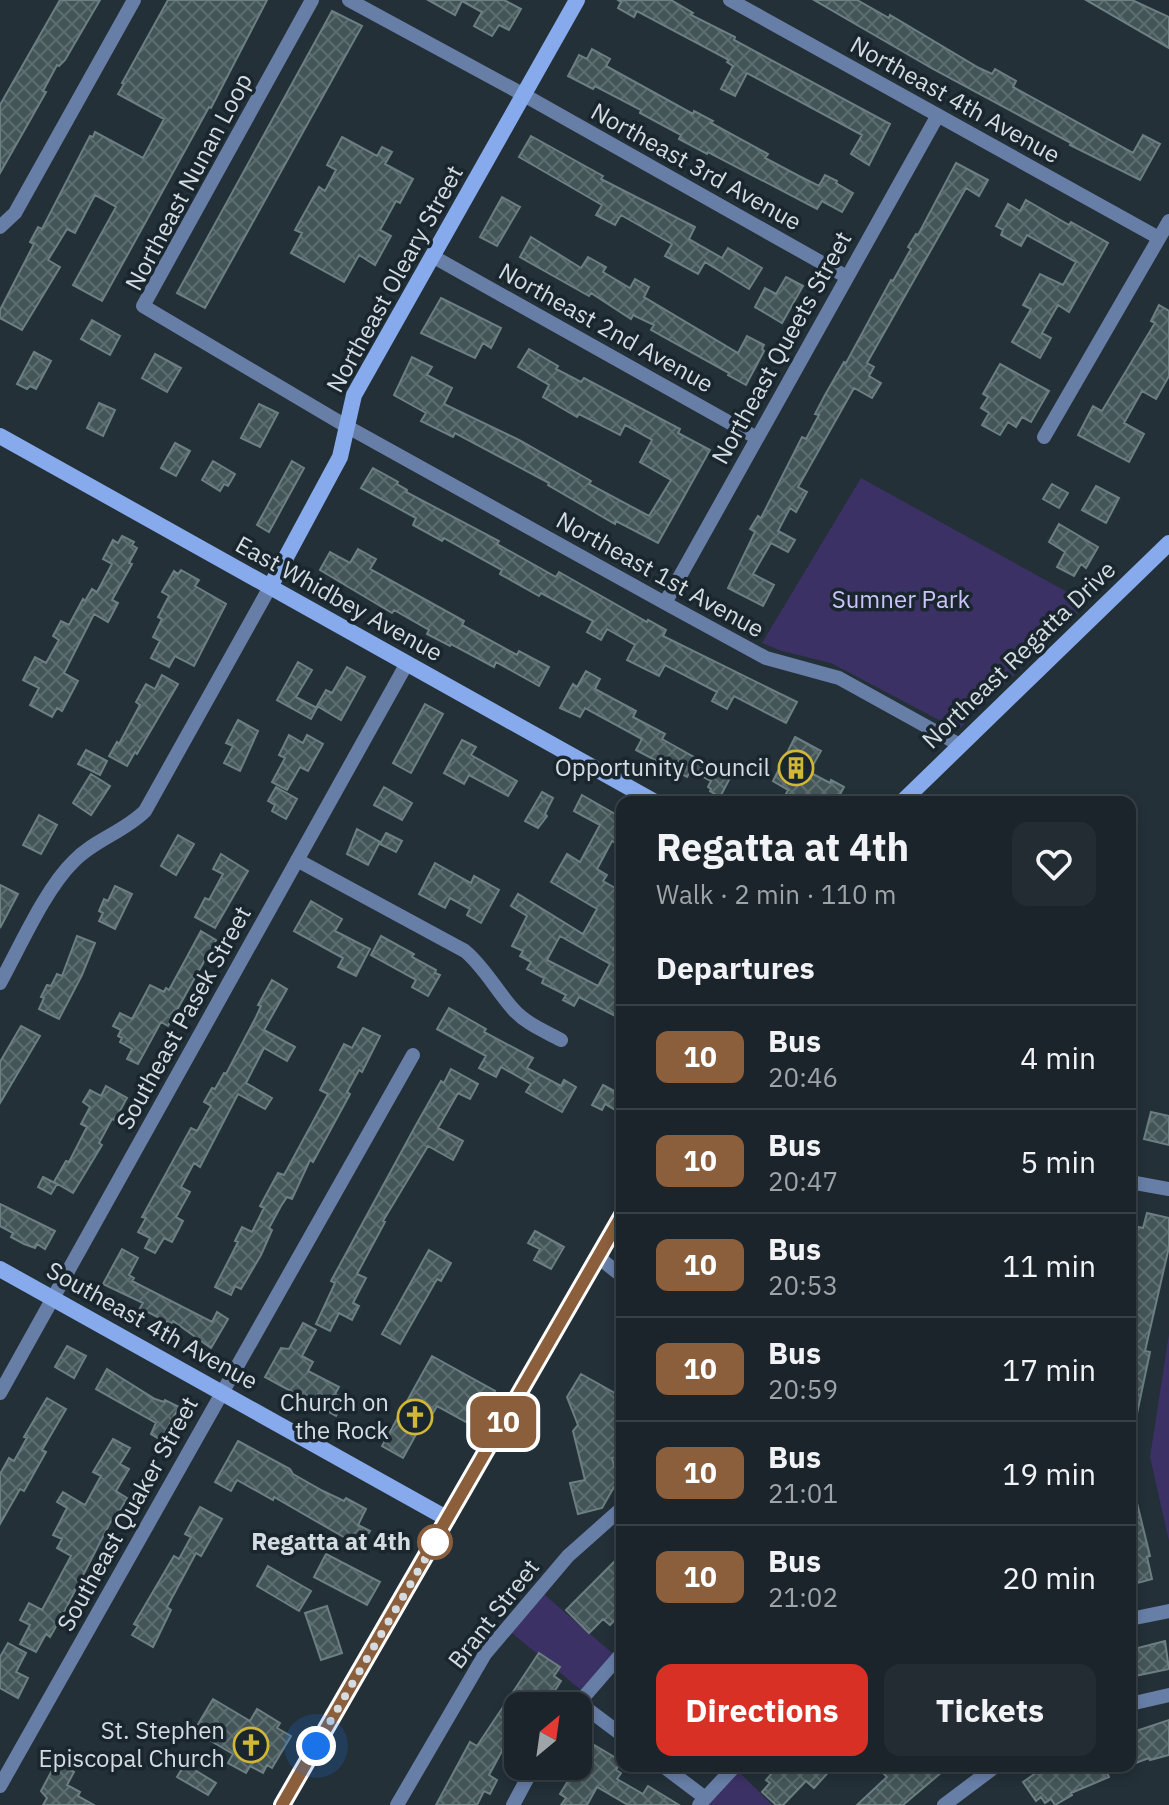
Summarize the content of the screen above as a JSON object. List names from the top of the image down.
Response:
{
  "streets": {
    "street": [
      "Northeast 4th Avenue",
      "Northeast 3rd Avenue",
      "Northeast Nunan Loop",
      "Northeast Oleary Street",
      "Northeast 2nd Avenue",
      "Northeast Queets Street",
      "Northeast 1st Avenue",
      "East Whidbey Avenue",
      "Northeast Regatta Drive",
      "Southeast Pasek Street",
      "Southeast 4th Avenue",
      "Southeast Quaker Street",
      "Brant Street"
    ]
  },
  "crossings": [
    ["Northeast 4th Avenue", "Northeast Queets Street"],
    ["Northeast 3rd Avenue", "Northeast Oleary Street"],
    ["Northeast 3rd Avenue", "Northeast Queets Street"],
    ["Northeast Nunan Loop", "Northeast Oleary Street"],
    ["Northeast Nunan Loop", "Northeast 1st Avenue"],
    ["Northeast Oleary Street", "Northeast 2nd Avenue"],
    ["Northeast Oleary Street", "Northeast 1st Avenue"],
    ["Northeast Oleary Street", "East Whidbey Avenue"],
    ["Northeast 2nd Avenue", "Northeast Queets Street"],
    ["Northeast Queets Street", "Northeast 1st Avenue"],
    ["Northeast 1st Avenue", "Northeast Regatta Drive"],
    ["East Whidbey Avenue", "Southeast Pasek Street"],
    ["Southeast Pasek Street", "Southeast 4th Avenue"],
    ["Southeast 4th Avenue", "Southeast Quaker Street"]
  ],
  "parks": ["Sumner Park"],
  "places": {
    "building": ["Opportunity Council"],
    "church": ["Church on the Rock", "St. Stephen Episcopal Church"],
    "other": ["Regatta at 4th"]
  },
  "lines": ["bus line 10"],
  "north": "top right",
  "page": {
    "on_map": "10",
    "heading": [
      ["Regatta at 4th", "Walk · 2 min · 110 m"],
      "Departures"
    ],
    "list": [
      {
        "mark": "10",
        "name": "Bus",
        "note": "20:46",
        "value": "4 min"
      },
      {
        "mark": "10",
        "name": "Bus",
        "note": "20:47",
        "value": "5 min"
      },
      {
        "mark": "10",
        "name": "Bus",
        "note": "20:53",
        "value": "11 min"
      },
      {
        "mark": "10",
        "name": "Bus",
        "note": "20:59",
        "value": "17 min"
      },
      {
        "mark": "10",
        "name": "Bus",
        "note": "21:01",
        "value": "19 min"
      },
      {
        "mark": "10",
        "name": "Bus",
        "note": "21:02",
        "value": "20 min"
      }
    ],
    "buttons": ["Directions", "Tickets"]
  }
}
